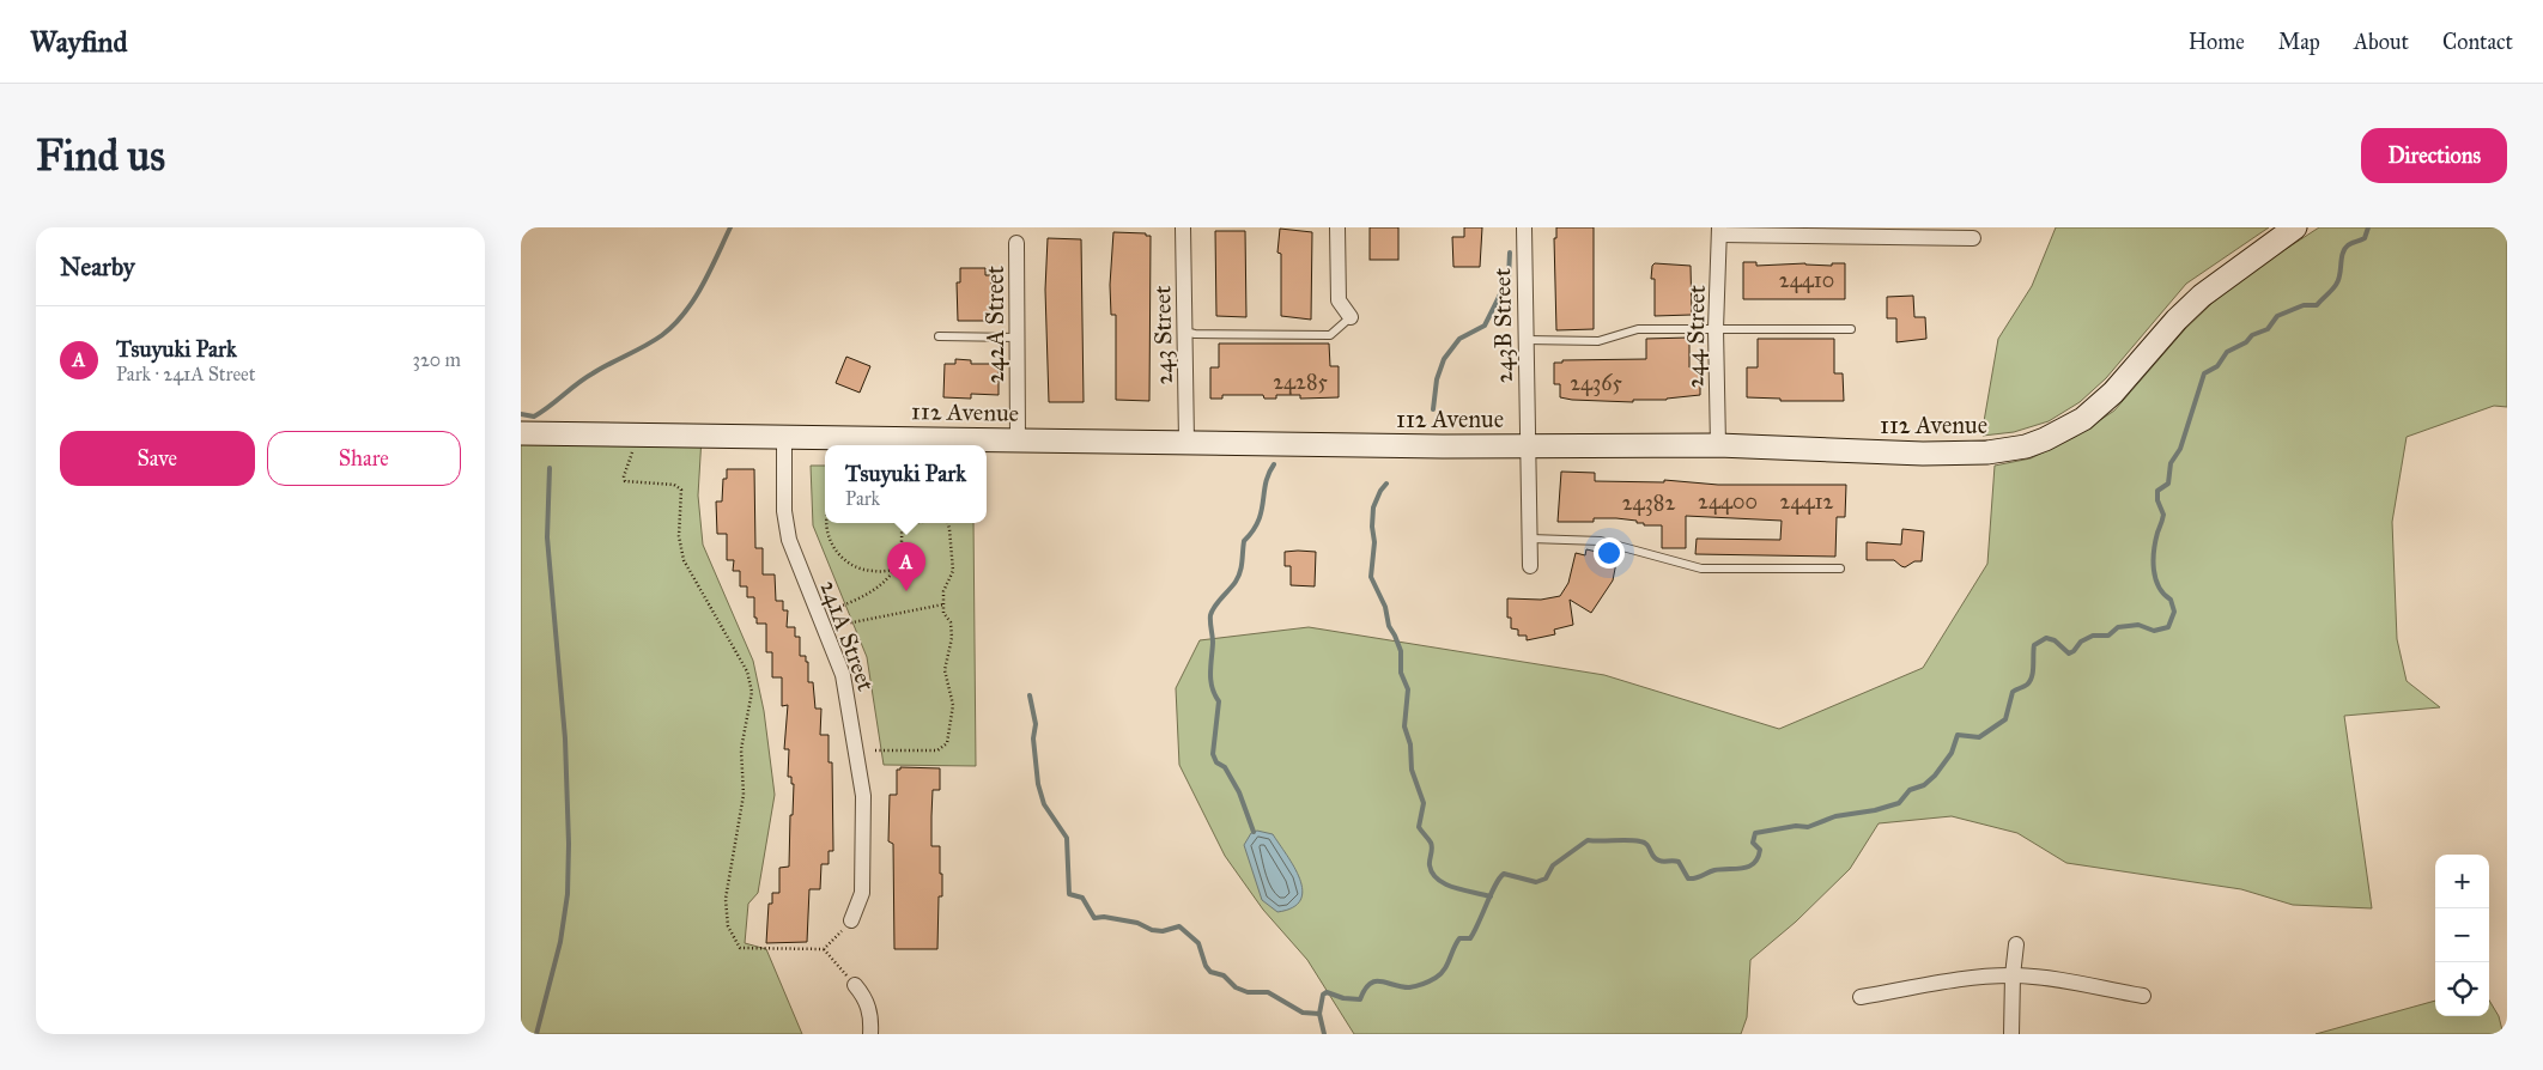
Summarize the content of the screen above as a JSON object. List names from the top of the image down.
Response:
{
  "streets": {
    "main road": ["112 Avenue"],
    "street": [
      "242A Street",
      "243B Street",
      "243 Street",
      "244 Street",
      "241A Street"
    ]
  },
  "crossings": [
    ["242A Street", "112 Avenue"],
    ["243B Street", "112 Avenue"],
    ["243 Street", "112 Avenue"],
    ["244 Street", "112 Avenue"],
    ["112 Avenue", "241A Street"]
  ],
  "house_numbers": [
    "24410",
    "24285",
    "24365",
    "24400",
    "24412",
    "24382"
  ],
  "page": {
    "header": "Wayfind",
    "nav": [
      "Home",
      "Map",
      "About",
      "Contact"
    ],
    "buttons": [
      "Directions",
      ["Save", "Share"]
    ],
    "title": "Find us",
    "heading": "Nearby",
    "list": [
      {
        "mark": "A",
        "name": "Tsuyuki Park",
        "note": "Park · 241A Street",
        "value": "320 m"
      }
    ],
    "popup": ["Tsuyuki Park", "Park"],
    "pins": "A",
    "map_buttons": ["+", "−"]
  }
}
